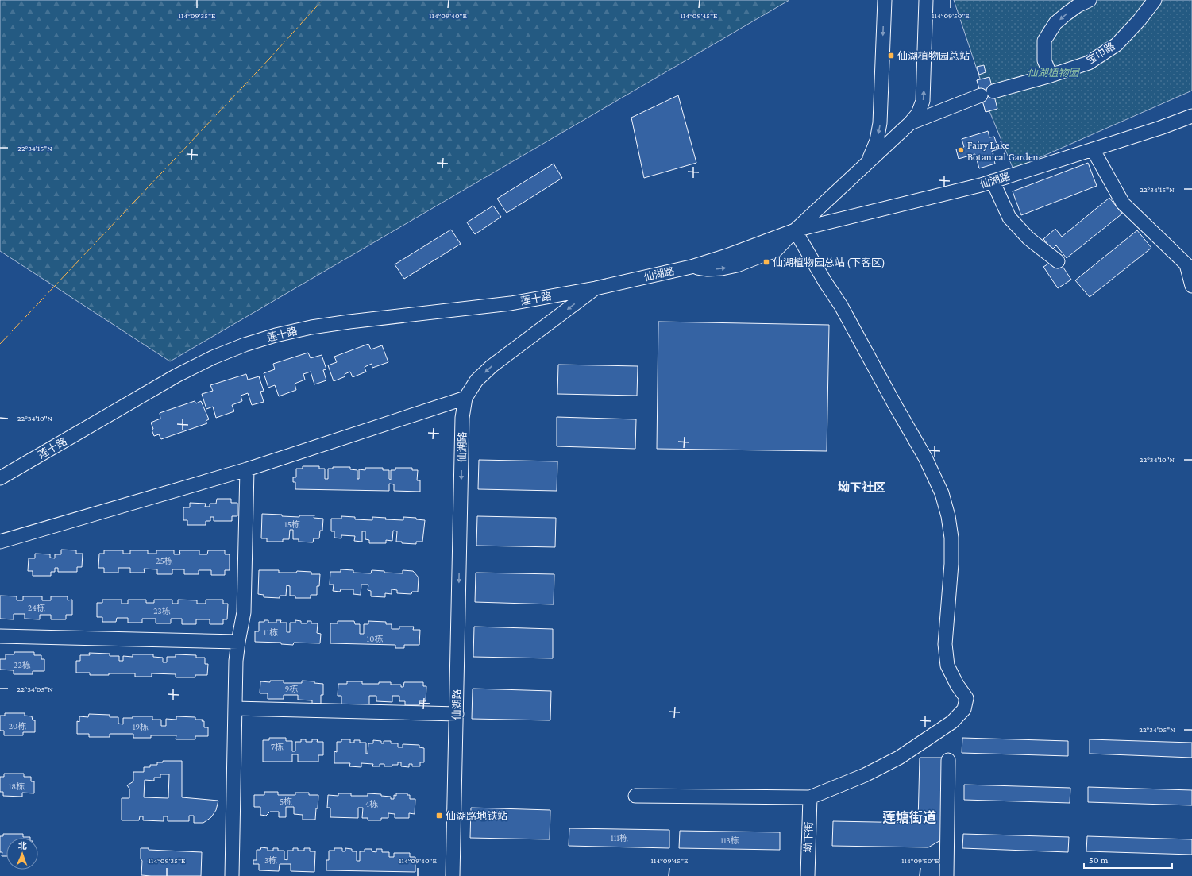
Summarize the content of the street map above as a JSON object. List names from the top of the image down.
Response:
{
  "streets": {
    "street": [
      "宝巾路",
      "仙湖路",
      "莲十路",
      "坳下街"
    ]
  },
  "crossings": [
    ["宝巾路", "仙湖路"],
    ["仙湖路", "莲十路"]
  ],
  "districts": ["坳下社区", "莲塘街道"],
  "parks": ["仙湖植物园"],
  "places": {
    "transit": ["仙湖植物园总站", "仙湖植物园总站 (下客区)", "仙湖路地铁站"],
    "other": ["Fairy Lake Botanical Garden"]
  },
  "house_numbers": [
    "15栋",
    "25栋",
    "24栋",
    "23栋",
    "11栋",
    "10栋",
    "22栋",
    "9栋",
    "20栋",
    "19栋",
    "7栋",
    "18栋",
    "5栋",
    "4栋",
    "111栋",
    "113栋",
    "3栋"
  ],
  "scale_bar": "50 m",
  "north": "top",
  "coordinates": [
    "114°09'35\"E",
    "114°09'40\"E",
    "114°09'45\"E",
    "114°09'50\"E",
    "22°34'15\"N",
    "22°34'10\"N",
    "22°34'05\"N"
  ]
}
